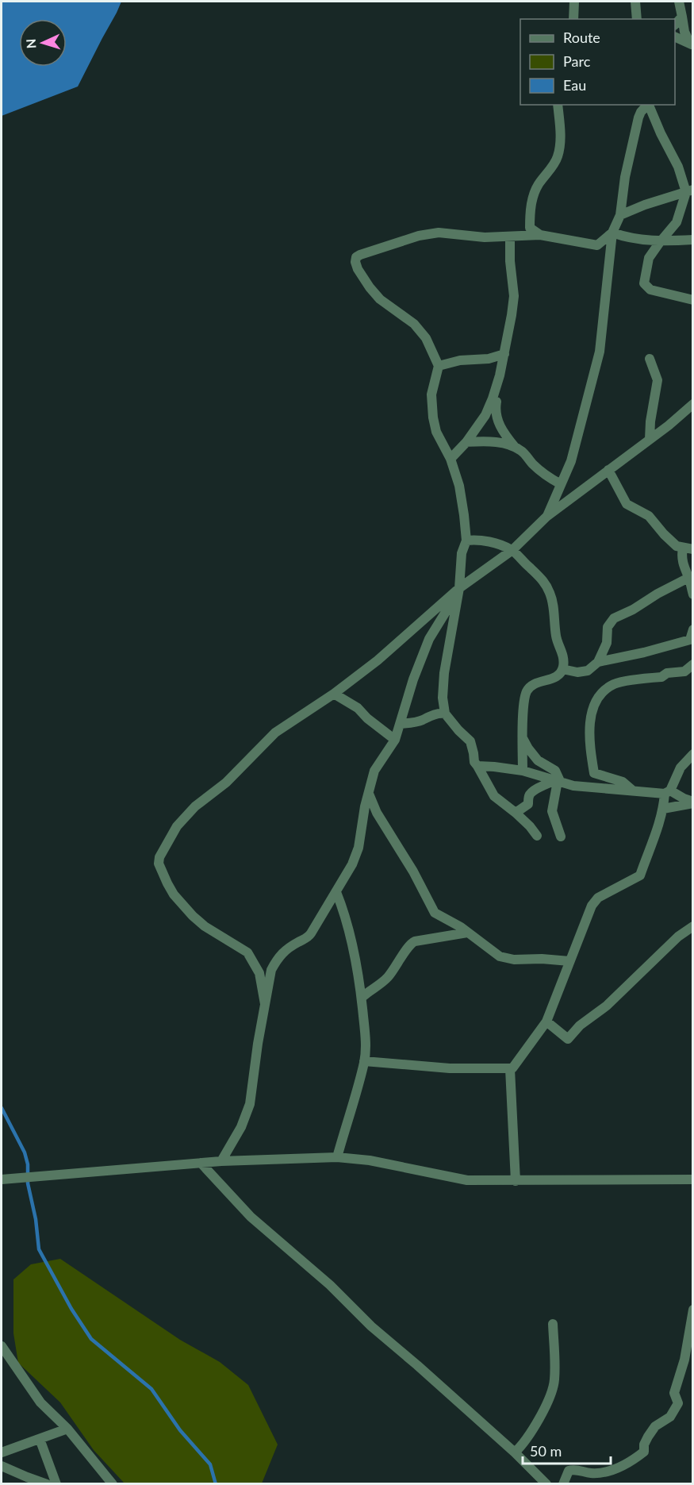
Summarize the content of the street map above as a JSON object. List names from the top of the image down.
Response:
{
  "legend": ["Route", "Parc", "Eau"],
  "scale_bar": "50 m",
  "north": "left"
}
